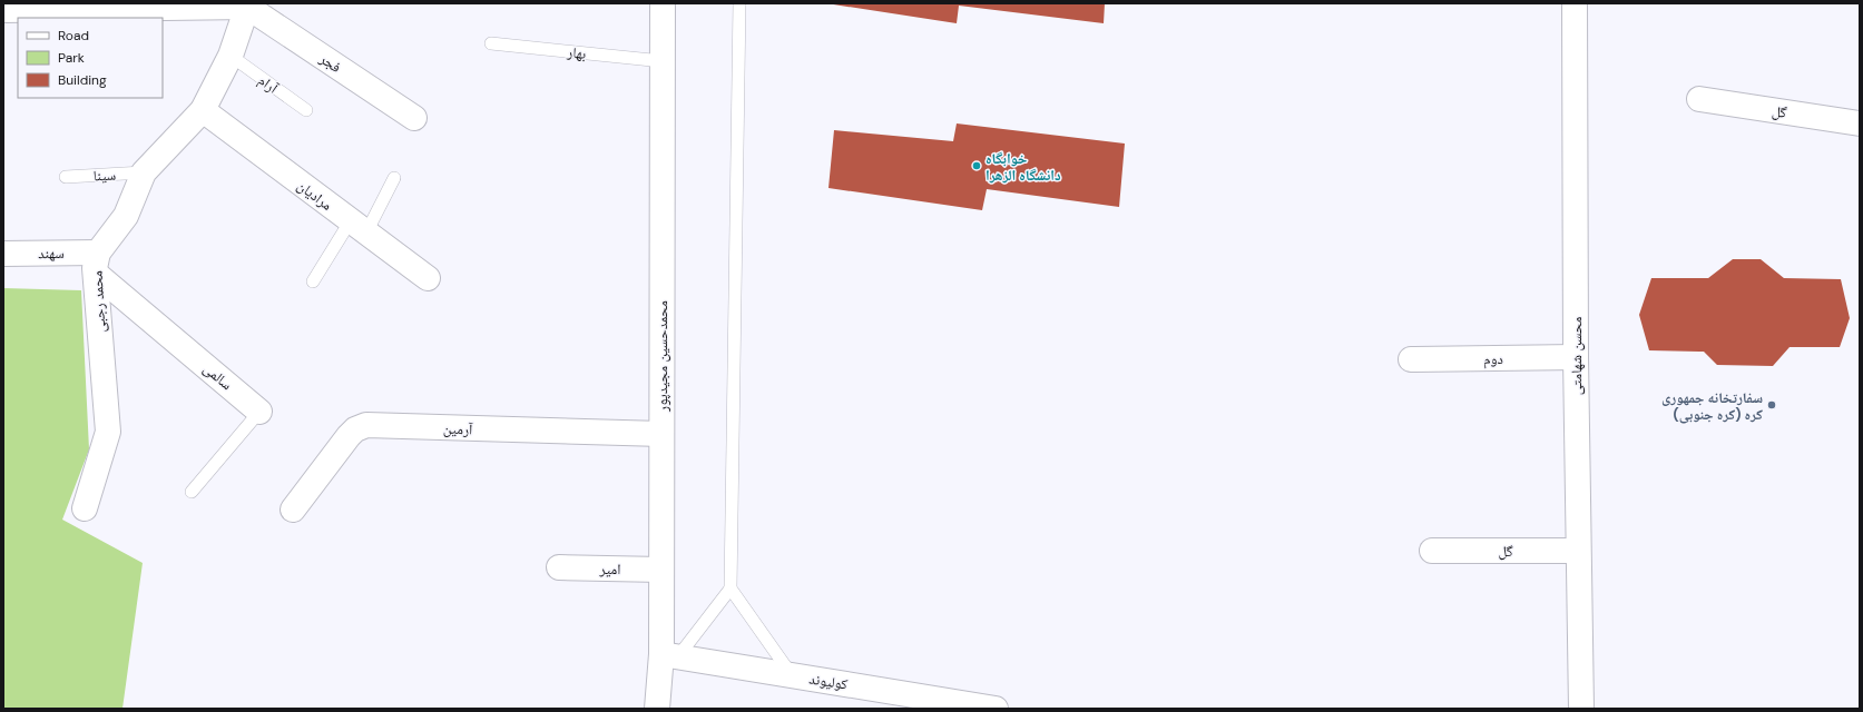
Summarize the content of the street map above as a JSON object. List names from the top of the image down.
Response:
{
  "streets": {
    "street": [
      "فجر",
      "گل",
      "مرادیان",
      "سهند",
      "محمد رجبی",
      "محمدحسین مجیدپور",
      "محسن شهامتی",
      "دوم",
      "سالمی",
      "آرمین",
      "امیر",
      "کولیوند"
    ],
    "lane": ["بهار", "آرام", "سینا"]
  },
  "crossings": [
    ["بهار", "محمدحسین مجیدپور"],
    ["فجر", "محمد رجبی"],
    ["آرام", "محمد رجبی"],
    ["گل", "محسن شهامتی"],
    ["سینا", "محمد رجبی"],
    ["مرادیان", "محمد رجبی"],
    ["سهند", "محمد رجبی"],
    ["سهند", "سالمی"],
    ["محمد رجبی", "سالمی"],
    ["محمدحسین مجیدپور", "آرمین"],
    ["محمدحسین مجیدپور", "امیر"],
    ["محمدحسین مجیدپور", "کولیوند"],
    ["محسن شهامتی", "دوم"]
  ],
  "places": ["خوابگاه دانشگاه الزهرا", "سفارتخانه جمهوری کره (کره جنوبی)"],
  "legend": ["Road", "Park", "Building"]
}
